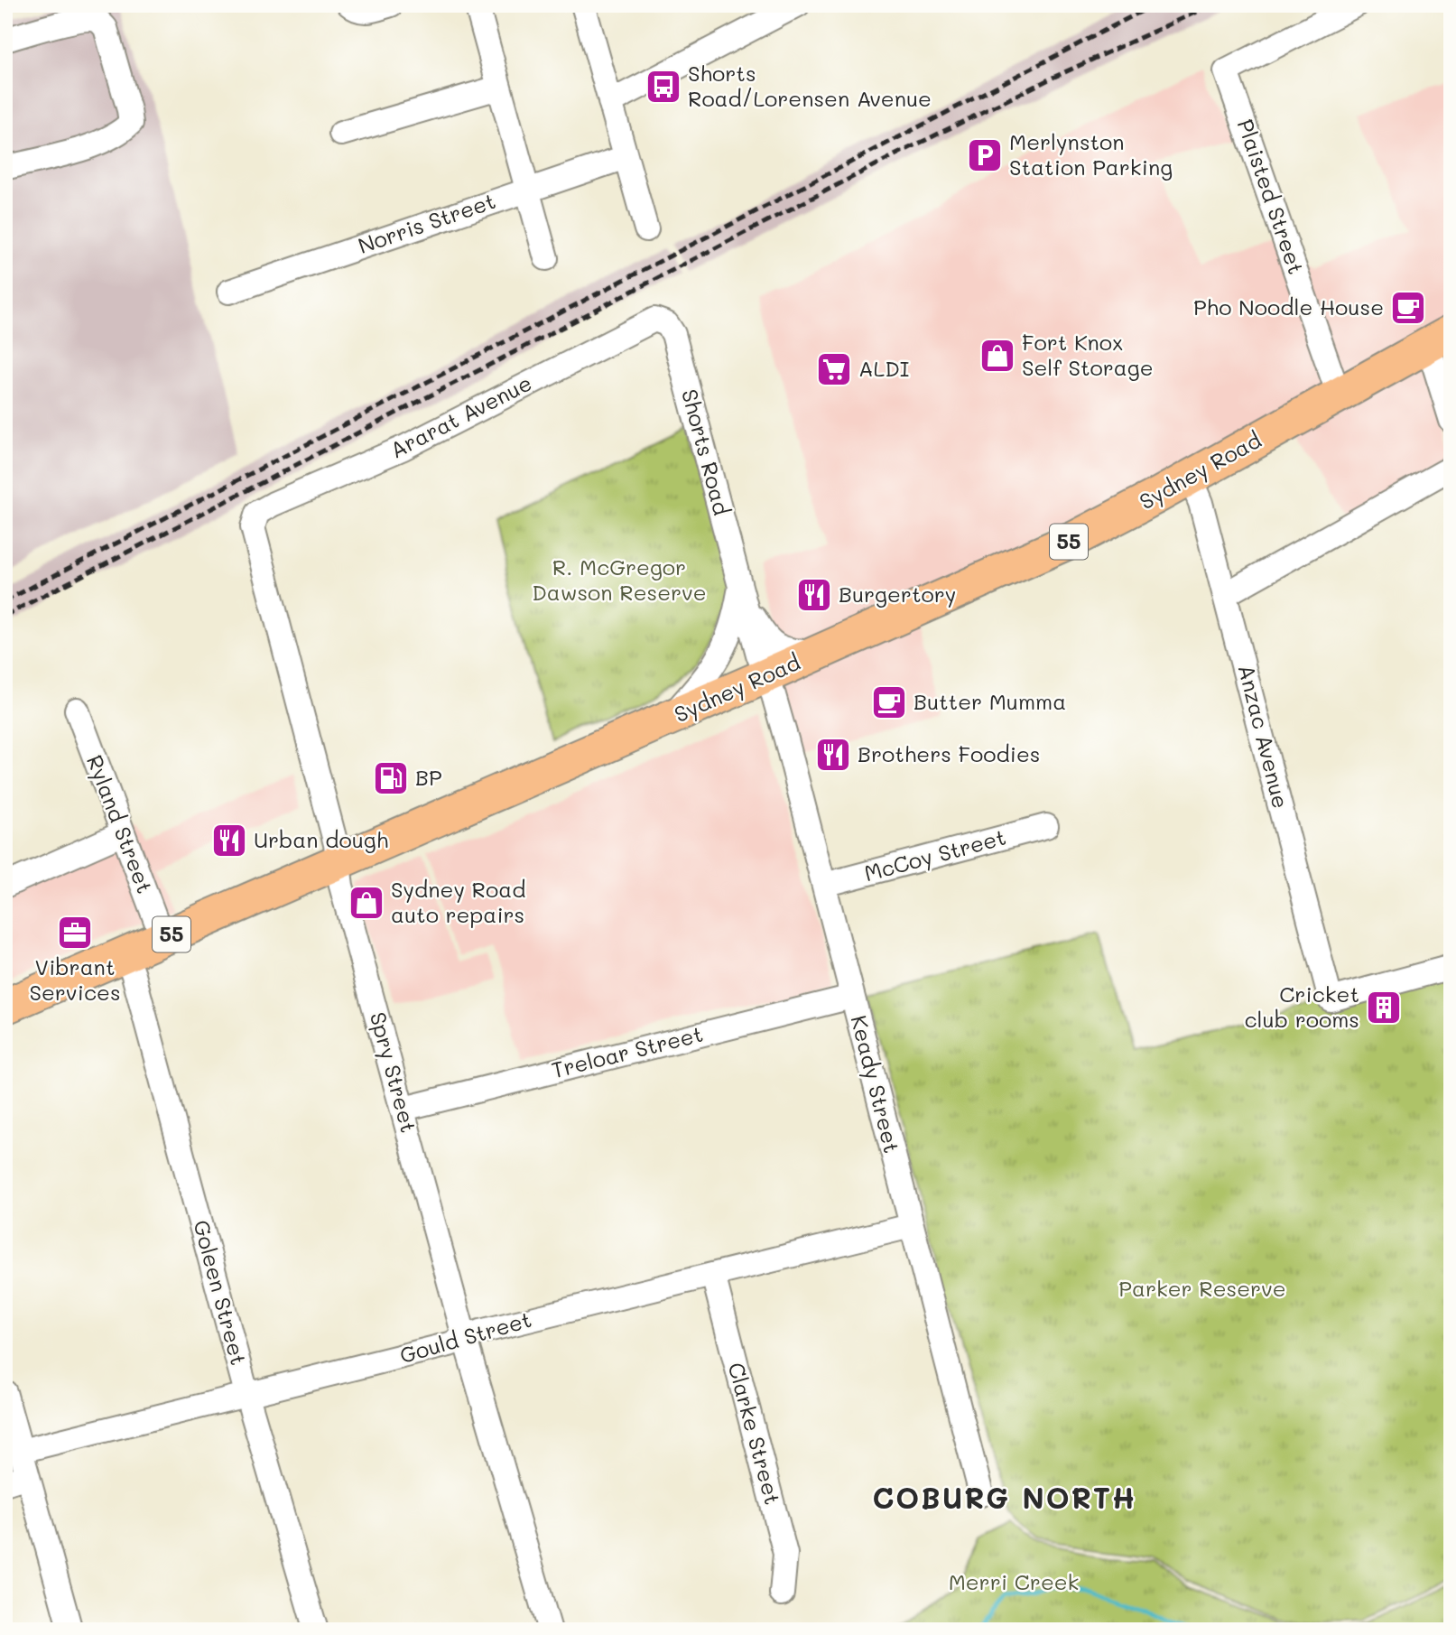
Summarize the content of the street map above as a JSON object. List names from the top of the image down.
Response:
{
  "streets": {
    "highway": ["Sydney Road", "55"],
    "street": [
      "Plaisted Street",
      "Norris Street",
      "Ararat Avenue",
      "Shorts Road",
      "Anzac Avenue",
      "Ryland Street",
      "McCoy Street",
      "Treloar Street",
      "Spry Street",
      "Keady Street",
      "Goleen Street",
      "Gould Street",
      "Clarke Street"
    ]
  },
  "crossings": [
    ["Plaisted Street", "Sydney Road"],
    ["Ararat Avenue", "Shorts Road"],
    ["Ararat Avenue", "Spry Street"],
    ["Shorts Road", "Sydney Road"],
    ["Shorts Road", "Keady Street"],
    ["Sydney Road", "Anzac Avenue"],
    ["Sydney Road", "Ryland Street"],
    ["Sydney Road", "Spry Street"],
    ["Sydney Road", "Keady Street"],
    ["Sydney Road", "Goleen Street"],
    ["McCoy Street", "Keady Street"],
    ["Treloar Street", "Spry Street"],
    ["Treloar Street", "Keady Street"],
    ["Spry Street", "Gould Street"],
    ["Keady Street", "Gould Street"],
    ["Goleen Street", "Gould Street"],
    ["Gould Street", "Clarke Street"]
  ],
  "districts": ["COBURG NORTH"],
  "parks": ["R. McGregor Dawson Reserve", "Parker Reserve", "Merri Creek"],
  "places": {
    "bus stop": ["Shorts Road/Lorensen Avenue"],
    "parking": ["Merlynston Station Parking"],
    "cafe": ["Pho Noodle House", "Butter Mumma"],
    "shop": ["Fort Knox Self Storage", "Sydney Road auto repairs"],
    "supermarket": ["ALDI"],
    "restaurant": ["Burgertory", "Brothers Foodies", "Urban dough"],
    "fuel station": ["BP"],
    "office": ["Vibrant Services"],
    "building": ["Cricket club rooms"]
  }
}
